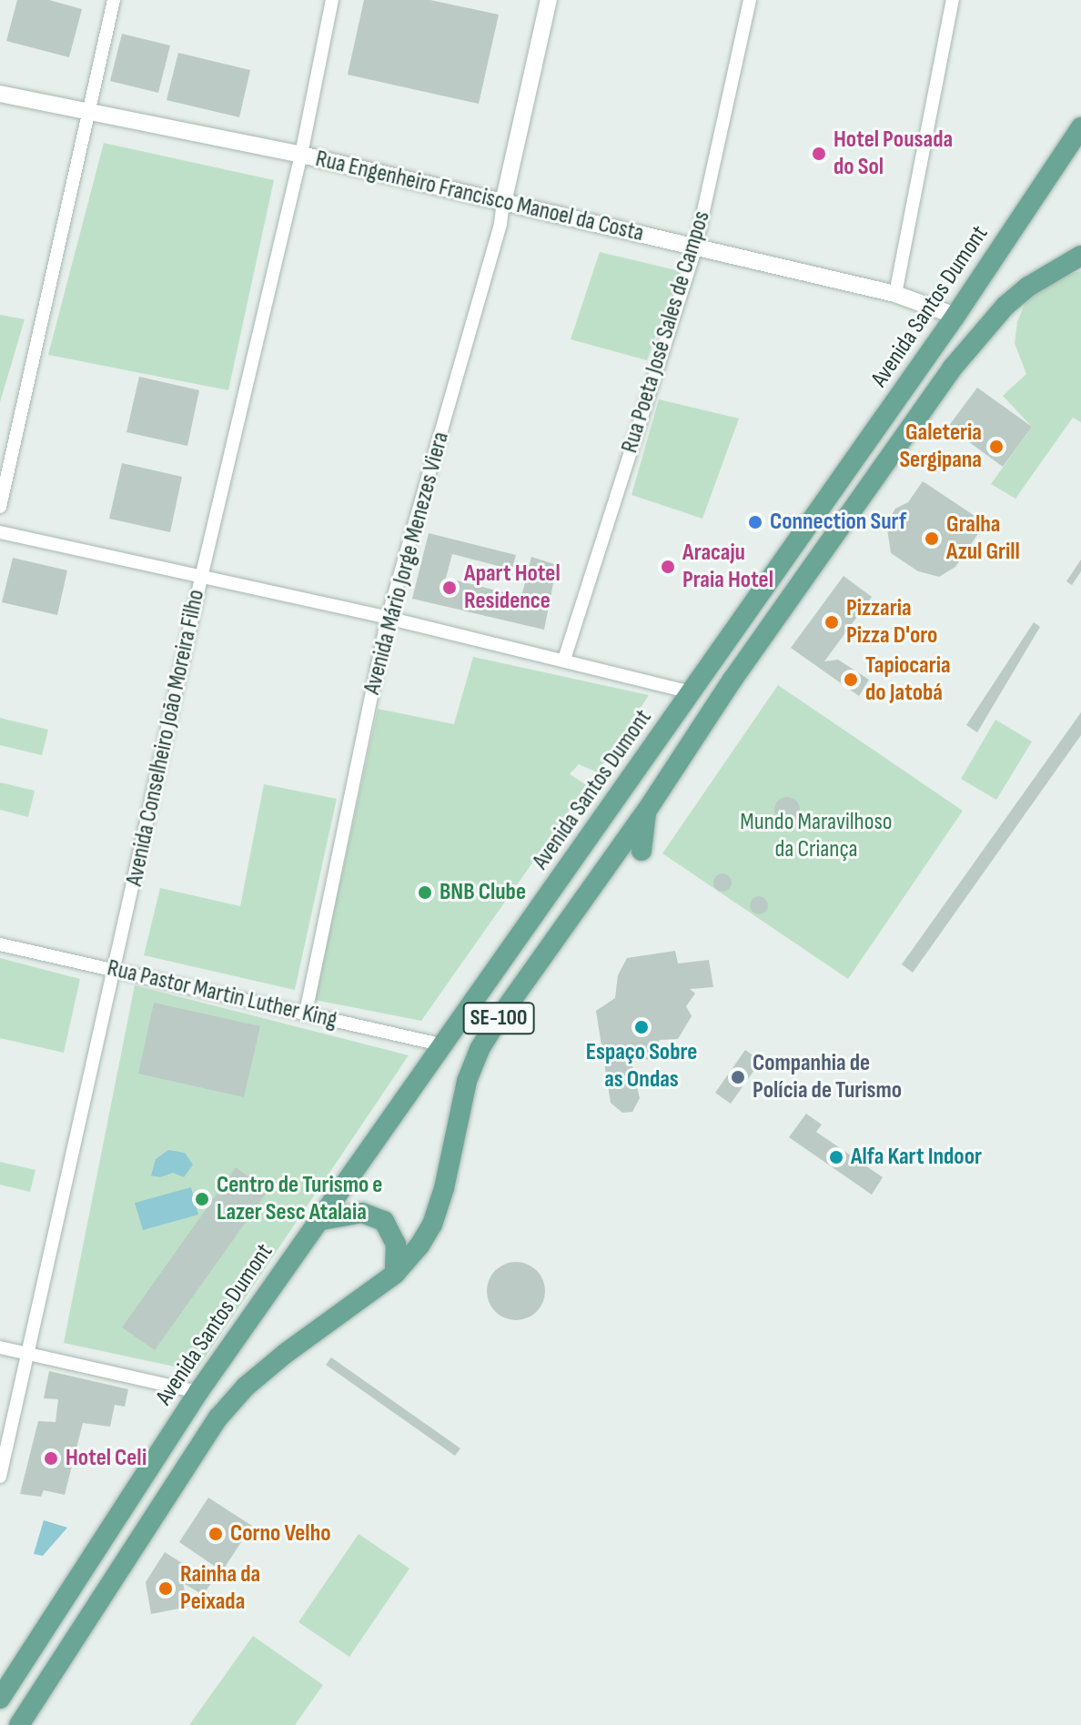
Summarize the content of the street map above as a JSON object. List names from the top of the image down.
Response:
{
  "streets": {
    "main road": ["Avenida Santos Dumont", "SE-100"],
    "street": [
      "Rua Engenheiro Francisco Manoel da Costa",
      "Rua Poeta José Sales de Campos",
      "Avenida Mário Jorge Menezes Viera",
      "Avenida Conselheiro João Moreira Filho",
      "Rua Pastor Martin Luther King"
    ]
  },
  "crossings": [
    ["Rua Engenheiro Francisco Manoel da Costa", "Avenida Santos Dumont"],
    ["Rua Engenheiro Francisco Manoel da Costa", "Rua Poeta José Sales de Campos"],
    ["Rua Engenheiro Francisco Manoel da Costa", "Avenida Mário Jorge Menezes Viera"],
    ["Rua Engenheiro Francisco Manoel da Costa", "Avenida Conselheiro João Moreira Filho"],
    ["Avenida Santos Dumont", "Rua Pastor Martin Luther King"],
    ["Avenida Mário Jorge Menezes Viera", "Rua Pastor Martin Luther King"],
    ["Avenida Conselheiro João Moreira Filho", "Rua Pastor Martin Luther King"]
  ],
  "parks": ["Mundo Maravilhoso da Criança"],
  "places": [
    "Hotel Pousada do Sol",
    "Galeteria Sergipana",
    "Connection Surf",
    "Gralha Azul Grill",
    "Aracaju Praia Hotel",
    "Apart Hotel Residence",
    "Pizzaria Pizza D'oro",
    "Tapiocaria do Jatobá",
    "BNB Clube",
    "Espaço Sobre as Ondas",
    "Companhia de Polícia de Turismo",
    "Alfa Kart Indoor",
    "Centro de Turismo e Lazer Sesc Atalaia",
    "Hotel Celi",
    "Corno Velho",
    "Rainha da Peixada"
  ]
}
